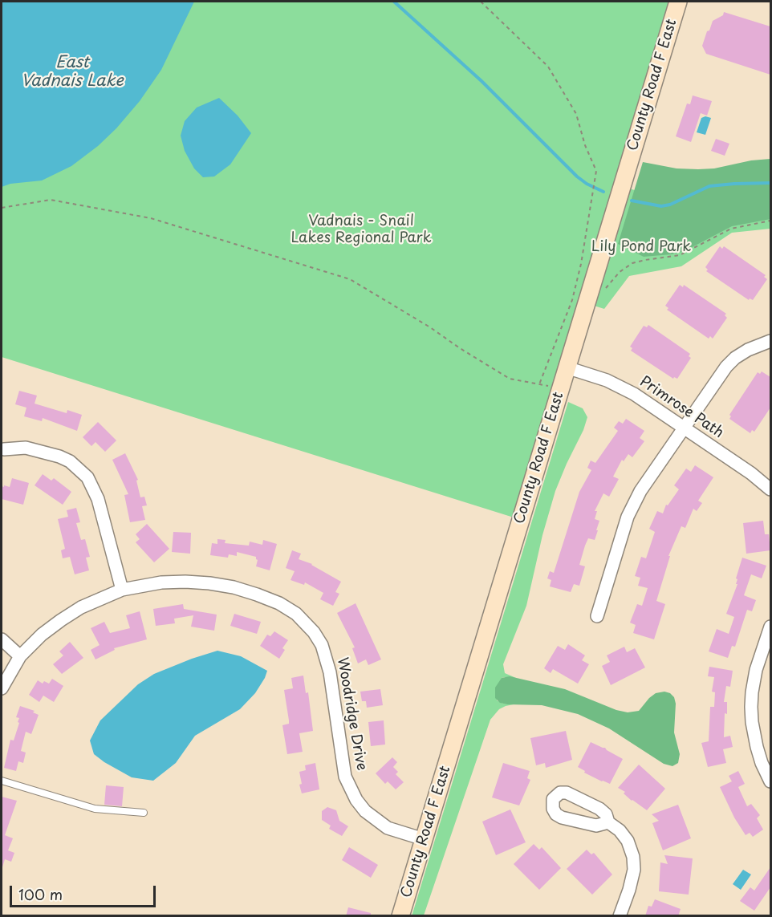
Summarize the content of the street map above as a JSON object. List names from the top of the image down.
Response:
{
  "streets": {
    "street": ["County Road F East", "Primrose Path", "Woodridge Drive"]
  },
  "crossings": [
    ["County Road F East", "Primrose Path"],
    ["County Road F East", "Woodridge Drive"]
  ],
  "water": ["East Vadnais Lake"],
  "parks": ["Vadnais - Snail Lakes Regional Park", "Lily Pond Park"],
  "scale_bar": "100 m"
}
